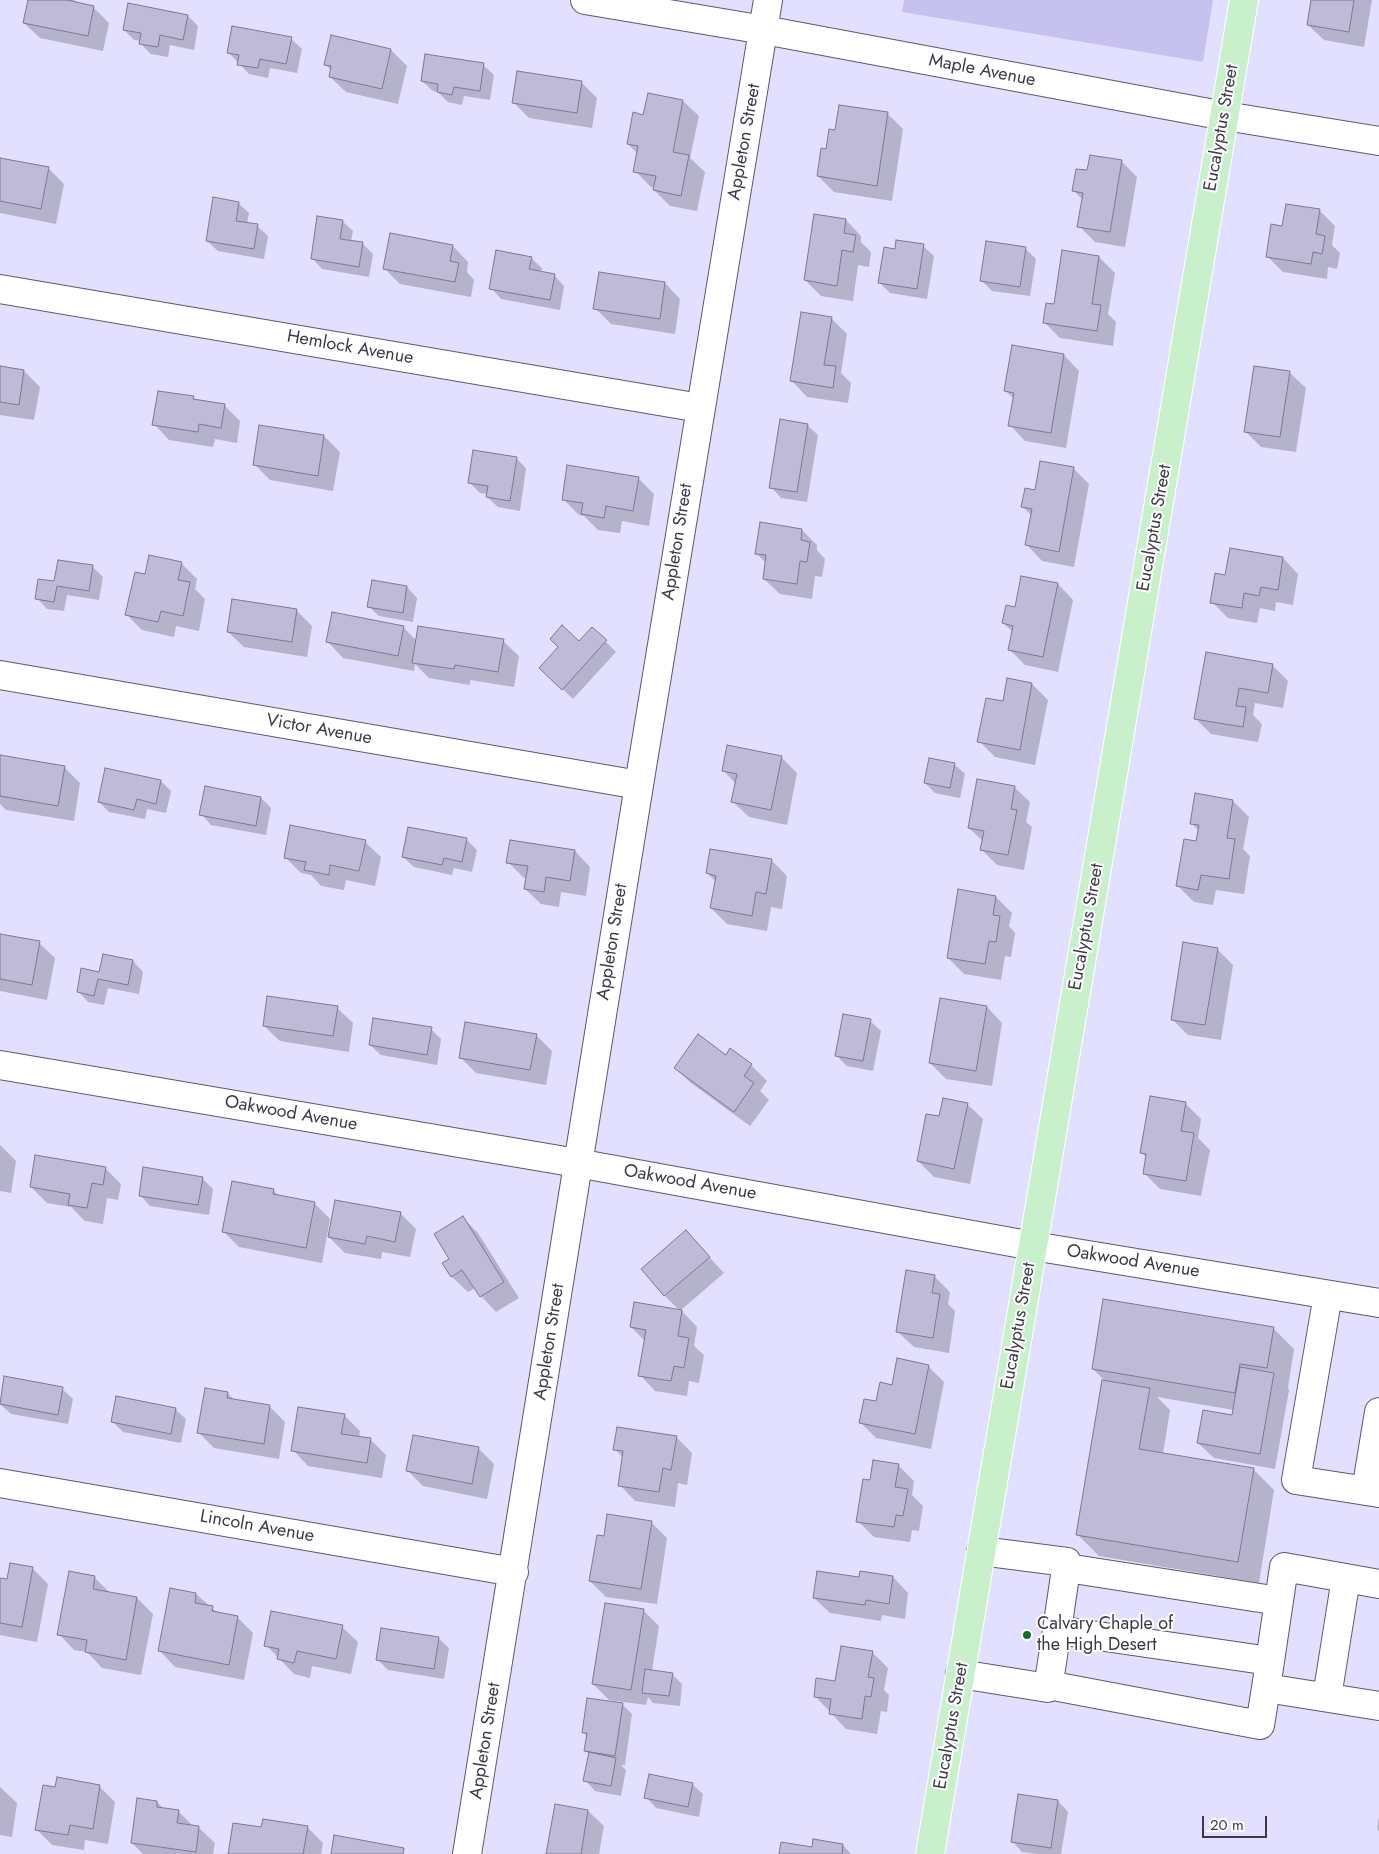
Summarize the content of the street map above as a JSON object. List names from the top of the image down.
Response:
{
  "streets": {
    "main road": ["Eucalyptus Street"],
    "street": [
      "Maple Avenue",
      "Appleton Street",
      "Hemlock Avenue",
      "Victor Avenue",
      "Oakwood Avenue",
      "Lincoln Avenue"
    ]
  },
  "crossings": [
    ["Maple Avenue", "Eucalyptus Street"],
    ["Maple Avenue", "Appleton Street"],
    ["Eucalyptus Street", "Oakwood Avenue"],
    ["Appleton Street", "Hemlock Avenue"],
    ["Appleton Street", "Victor Avenue"],
    ["Appleton Street", "Oakwood Avenue"],
    ["Appleton Street", "Lincoln Avenue"]
  ],
  "places": ["Calvary Chaple of the High Desert"],
  "scale_bar": "20 m"
}
